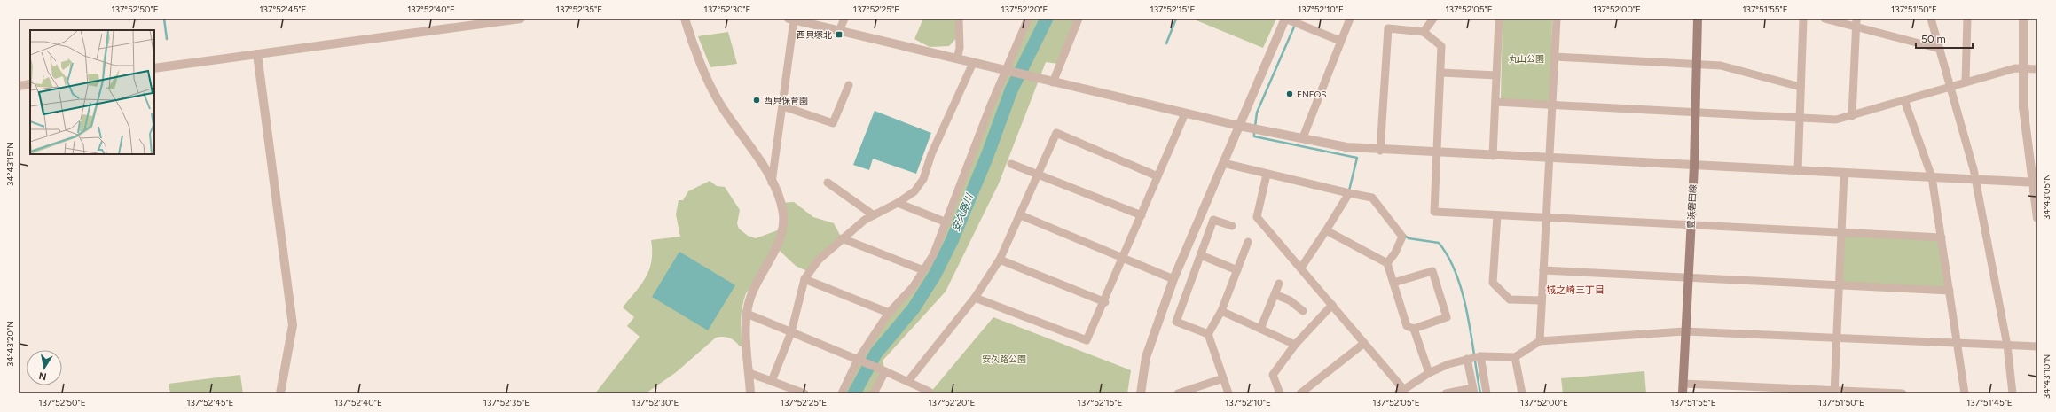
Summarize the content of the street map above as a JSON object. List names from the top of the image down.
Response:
{
  "streets": {
    "main road": ["豊浜磐田線"]
  },
  "districts": ["城之崎三丁目"],
  "water": ["安久路川"],
  "parks": ["丸山公園", "安久路公園"],
  "places": {
    "transit": ["西貝塚北"],
    "other": ["ENEOS", "西貝保育園"]
  },
  "scale_bar": "50 m",
  "north": "bottom",
  "coordinates": [
    "137°52'50\"E",
    "137°52'45\"E",
    "137°52'40\"E",
    "137°52'35\"E",
    "137°52'30\"E",
    "137°52'25\"E",
    "137°52'20\"E",
    "137°52'15\"E",
    "137°52'10\"E",
    "137°52'05\"E",
    "137°52'00\"E",
    "137°51'55\"E",
    "137°51'50\"E",
    "34°43'15\"N",
    "34°43'05\"N",
    "34°43'20\"N",
    "34°43'10\"N",
    "137°51'45\"E"
  ]
}
